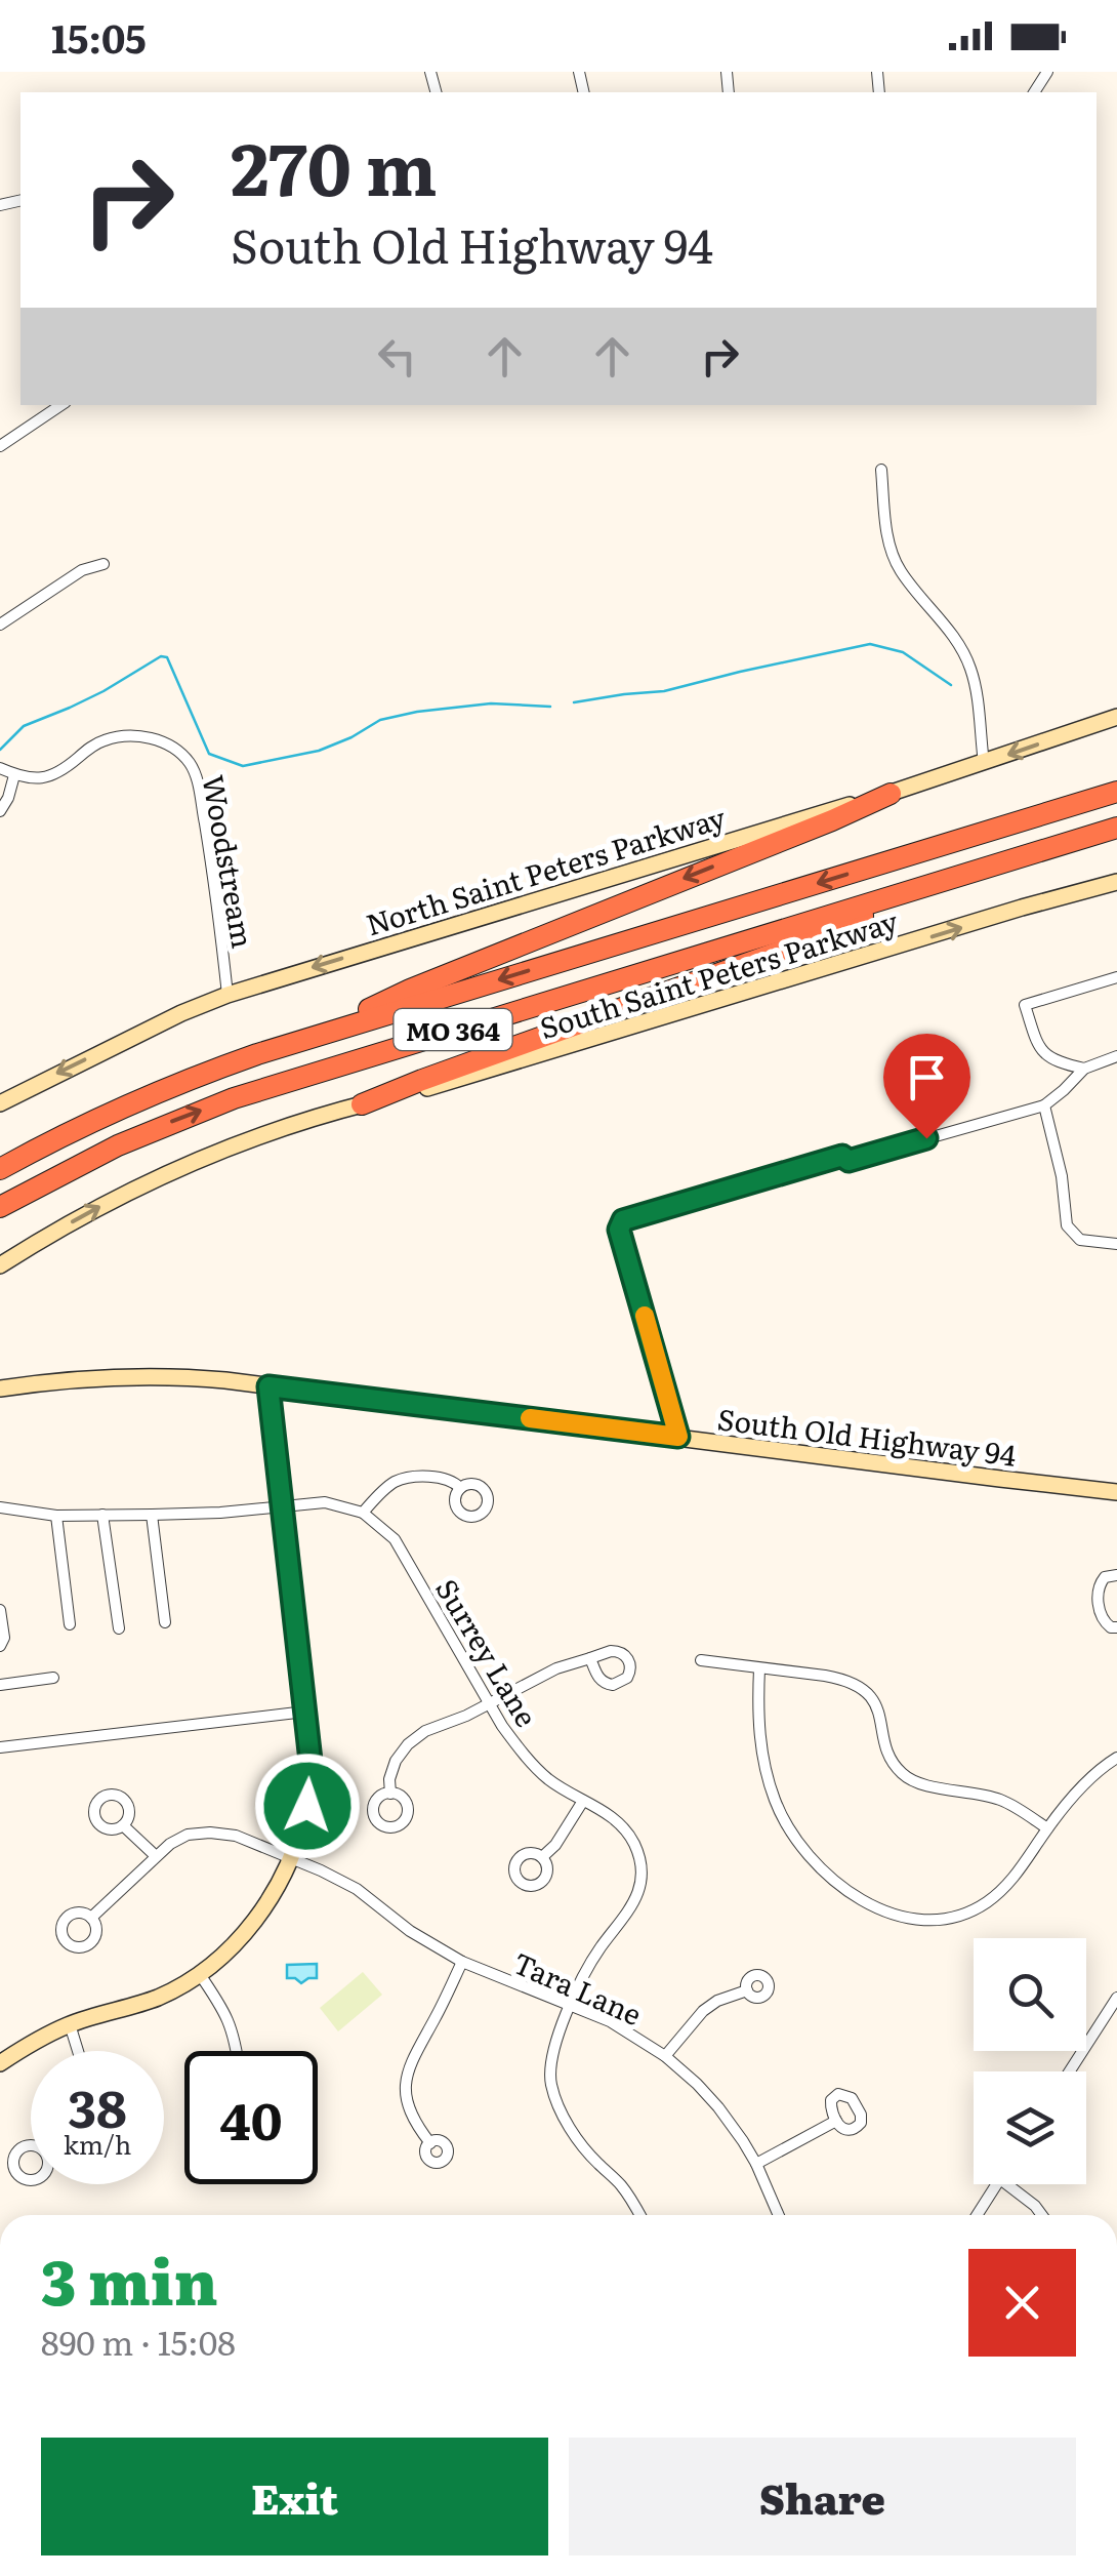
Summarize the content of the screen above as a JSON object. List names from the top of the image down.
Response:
{
  "streets": {
    "highway": ["MO 364"],
    "main road": ["North Saint Peters Parkway", "South Saint Peters Parkway", "South Old Highway 94"],
    "street": ["Woodstream", "Surrey Lane", "Tara Lane"]
  },
  "crossings": [
    ["Woodstream", "North Saint Peters Parkway"],
    ["Surrey Lane", "Tara Lane"]
  ],
  "one_way": ["North Saint Peters Parkway", "South Saint Peters Parkway"],
  "page": {
    "status": "15:05",
    "turn": ["270 m", "South Old Highway 94"],
    "speed": "38 km/h",
    "limit": "40",
    "heading": ["3 min", "890 m · 15:08"],
    "buttons": ["Exit", "Share"]
  }
}
